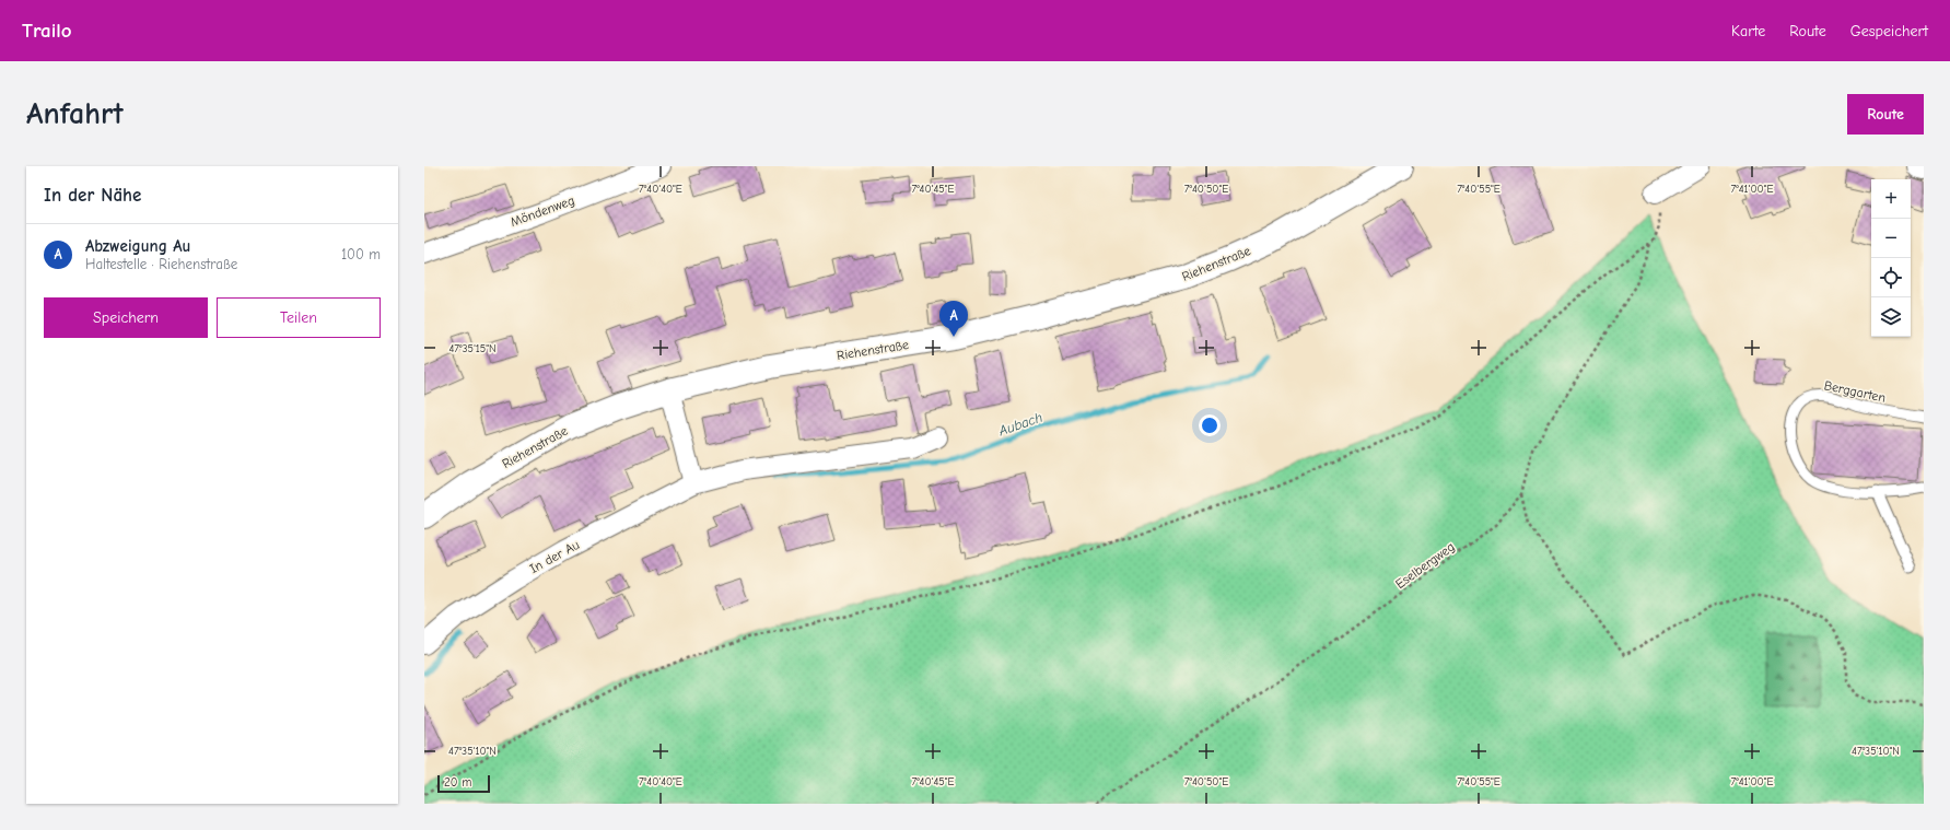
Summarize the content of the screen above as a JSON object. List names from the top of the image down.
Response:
{
  "streets": {
    "street": ["Möndenweg", "Riehenstraße", "In der Au"],
    "lane": ["Berggarten"],
    "path": ["Eselbergweg"]
  },
  "water": ["Aubach"],
  "scale_bar": "20 m",
  "page": {
    "header": "Trailo",
    "nav": ["Karte", "Route", "Gespeichert"],
    "buttons": [
      "Route",
      ["Speichern", "Teilen"]
    ],
    "title": "Anfahrt",
    "heading": "In der Nähe",
    "map_buttons": ["+", "−"],
    "list": [
      {
        "mark": "A",
        "name": "Abzweigung Au",
        "note": "Haltestelle · Riehenstraße",
        "value": "100 m"
      }
    ],
    "pins": "A",
    "scale": "20 m"
  },
  "coordinates": [
    "7°40'40\"E",
    "7°40'45\"E",
    "7°40'50\"E",
    "7°40'55\"E",
    "7°41'00\"E",
    "47°35'15\"N",
    "47°35'10\"N"
  ]
}
